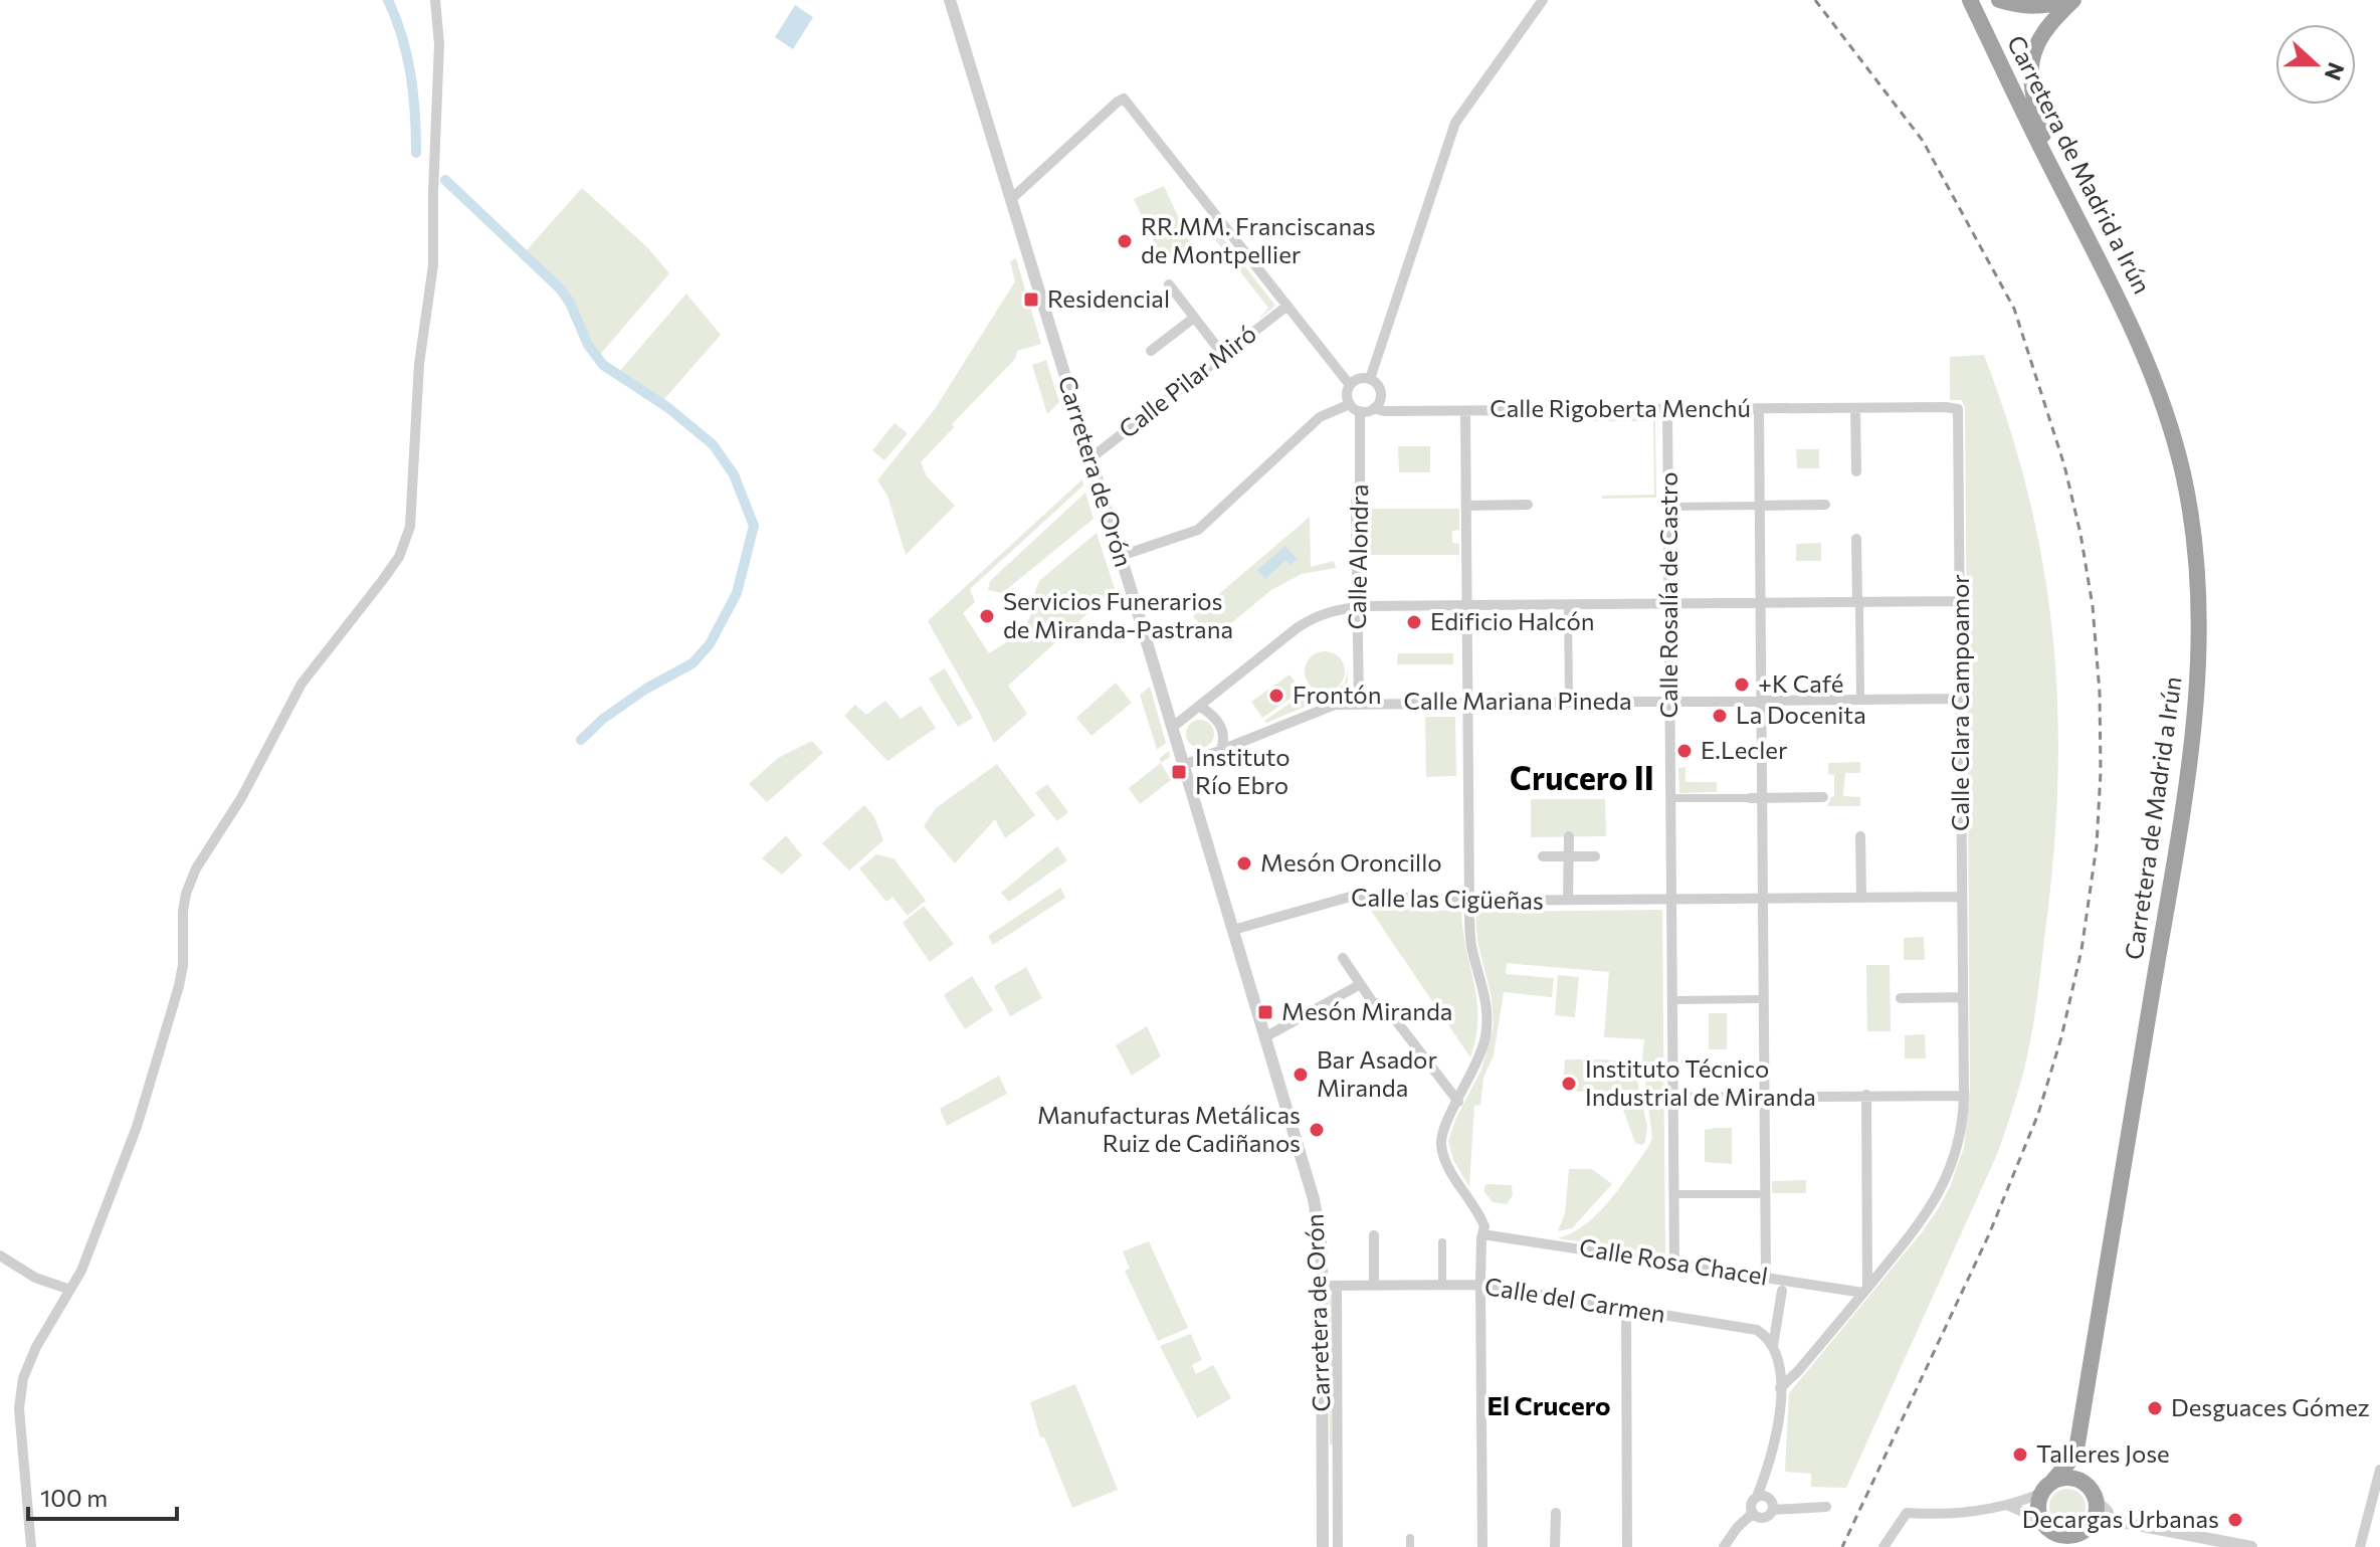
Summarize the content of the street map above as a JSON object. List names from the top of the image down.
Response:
{
  "streets": {
    "highway": ["Carretera de Madrid a Irún"],
    "street": [
      "Calle Pilar Miró",
      "Calle Rigoberta Menchú",
      "Carretera de Orón",
      "Calle Alondra",
      "Calle Rosalía de Castro",
      "Calle Mariana Pineda",
      "Calle Clara Campoamor",
      "Calle las Cigüeñas",
      "Calle Rosa Chacel",
      "Calle del Carmen"
    ]
  },
  "crossings": [
    ["Calle Pilar Miró", "Carretera de Orón"],
    ["Calle Rigoberta Menchú", "Calle Alondra"],
    ["Calle Rigoberta Menchú", "Calle Rosalía de Castro"],
    ["Calle Rigoberta Menchú", "Calle Clara Campoamor"],
    ["Carretera de Orón", "Calle Mariana Pineda"],
    ["Carretera de Orón", "Calle las Cigüeñas"],
    ["Carretera de Orón", "Calle del Carmen"],
    ["Calle Alondra", "Calle Mariana Pineda"],
    ["Calle Rosalía de Castro", "Calle Mariana Pineda"],
    ["Calle Rosalía de Castro", "Calle las Cigüeñas"],
    ["Calle Rosalía de Castro", "Calle Rosa Chacel"],
    ["Calle Mariana Pineda", "Calle Clara Campoamor"],
    ["Calle Clara Campoamor", "Calle las Cigüeñas"],
    ["Calle Clara Campoamor", "Calle Rosa Chacel"]
  ],
  "districts": ["Crucero II", "El Crucero"],
  "places": {
    "other": [
      "RR.MM. Franciscanas de Montpellier",
      "Servicios Funerarios de Miranda-Pastrana",
      "Edificio Halcón",
      "+K Café",
      "Frontón",
      "La Docenita",
      "E.Lecler",
      "Mesón Oroncillo",
      "Bar Asador Miranda",
      "Instituto Técnico Industrial de Miranda",
      "Manufacturas Metálicas Ruiz de Cadiñanos",
      "Desguaces Gómez",
      "Talleres Jose",
      "Decargas Urbanas"
    ],
    "transit": ["Residencial", "Instituto Río Ebro", "Mesón Miranda"]
  },
  "scale_bar": "100 m",
  "north": "right"
}
